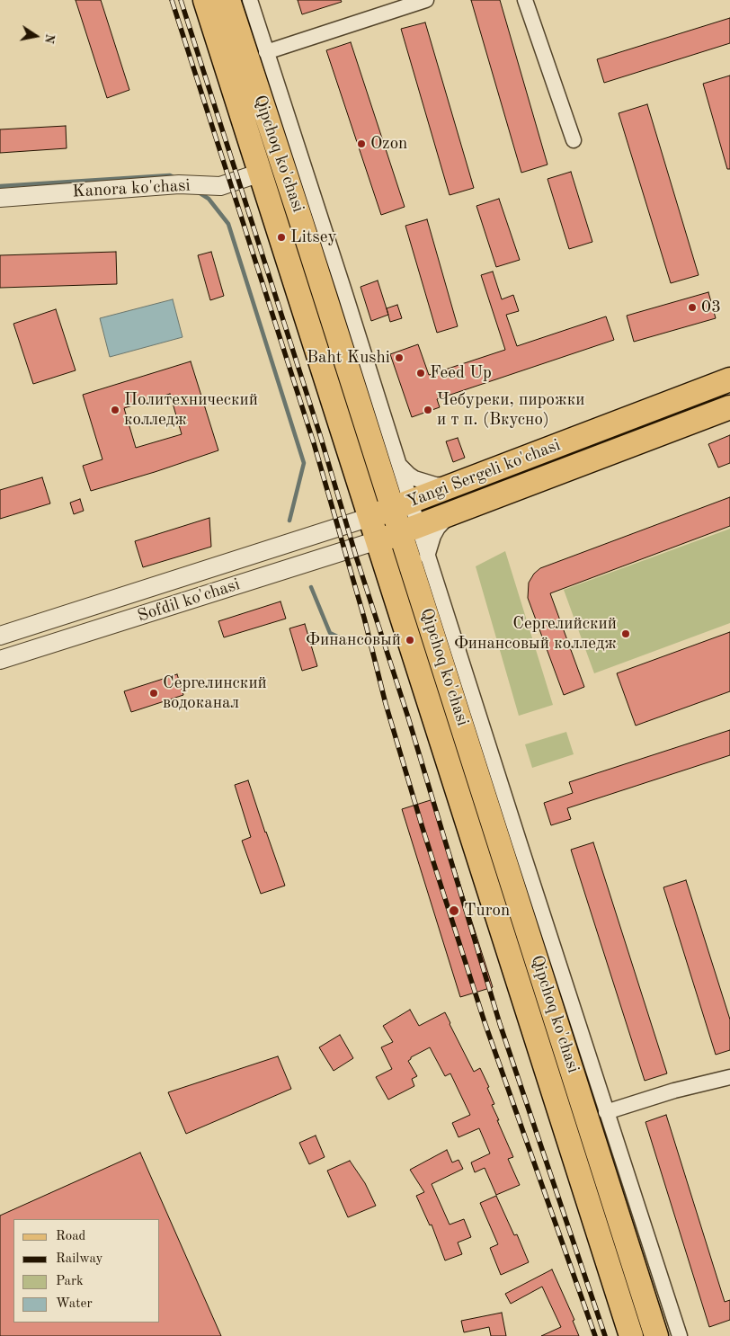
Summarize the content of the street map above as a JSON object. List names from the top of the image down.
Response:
{
  "streets": {
    "main road": ["Qipchoq ko'chasi", "Yangi Sergeli ko'chasi"],
    "street": ["Kanora ko'chasi", "Sofdil ko'chasi"]
  },
  "crossings": [
    ["Qipchoq ko'chasi", "Kanora ko'chasi"],
    ["Qipchoq ko'chasi", "Yangi Sergeli ko'chasi"],
    ["Qipchoq ko'chasi", "Sofdil ko'chasi"],
    ["Yangi Sergeli ko'chasi", "Sofdil ko'chasi"]
  ],
  "places": [
    "Ozon",
    "Litsey",
    "03",
    "Baht Kushi",
    "Feed Up",
    "Политехнический колледж",
    "Чебуреки, пирожки и т п. (Вкусно)",
    "Сергелийский Финансовый колледж",
    "Финансовый",
    "Сергелинский водоканал",
    "Turon"
  ],
  "legend": [
    "Road",
    "Railway",
    "Park",
    "Water"
  ],
  "north": "right"
}
